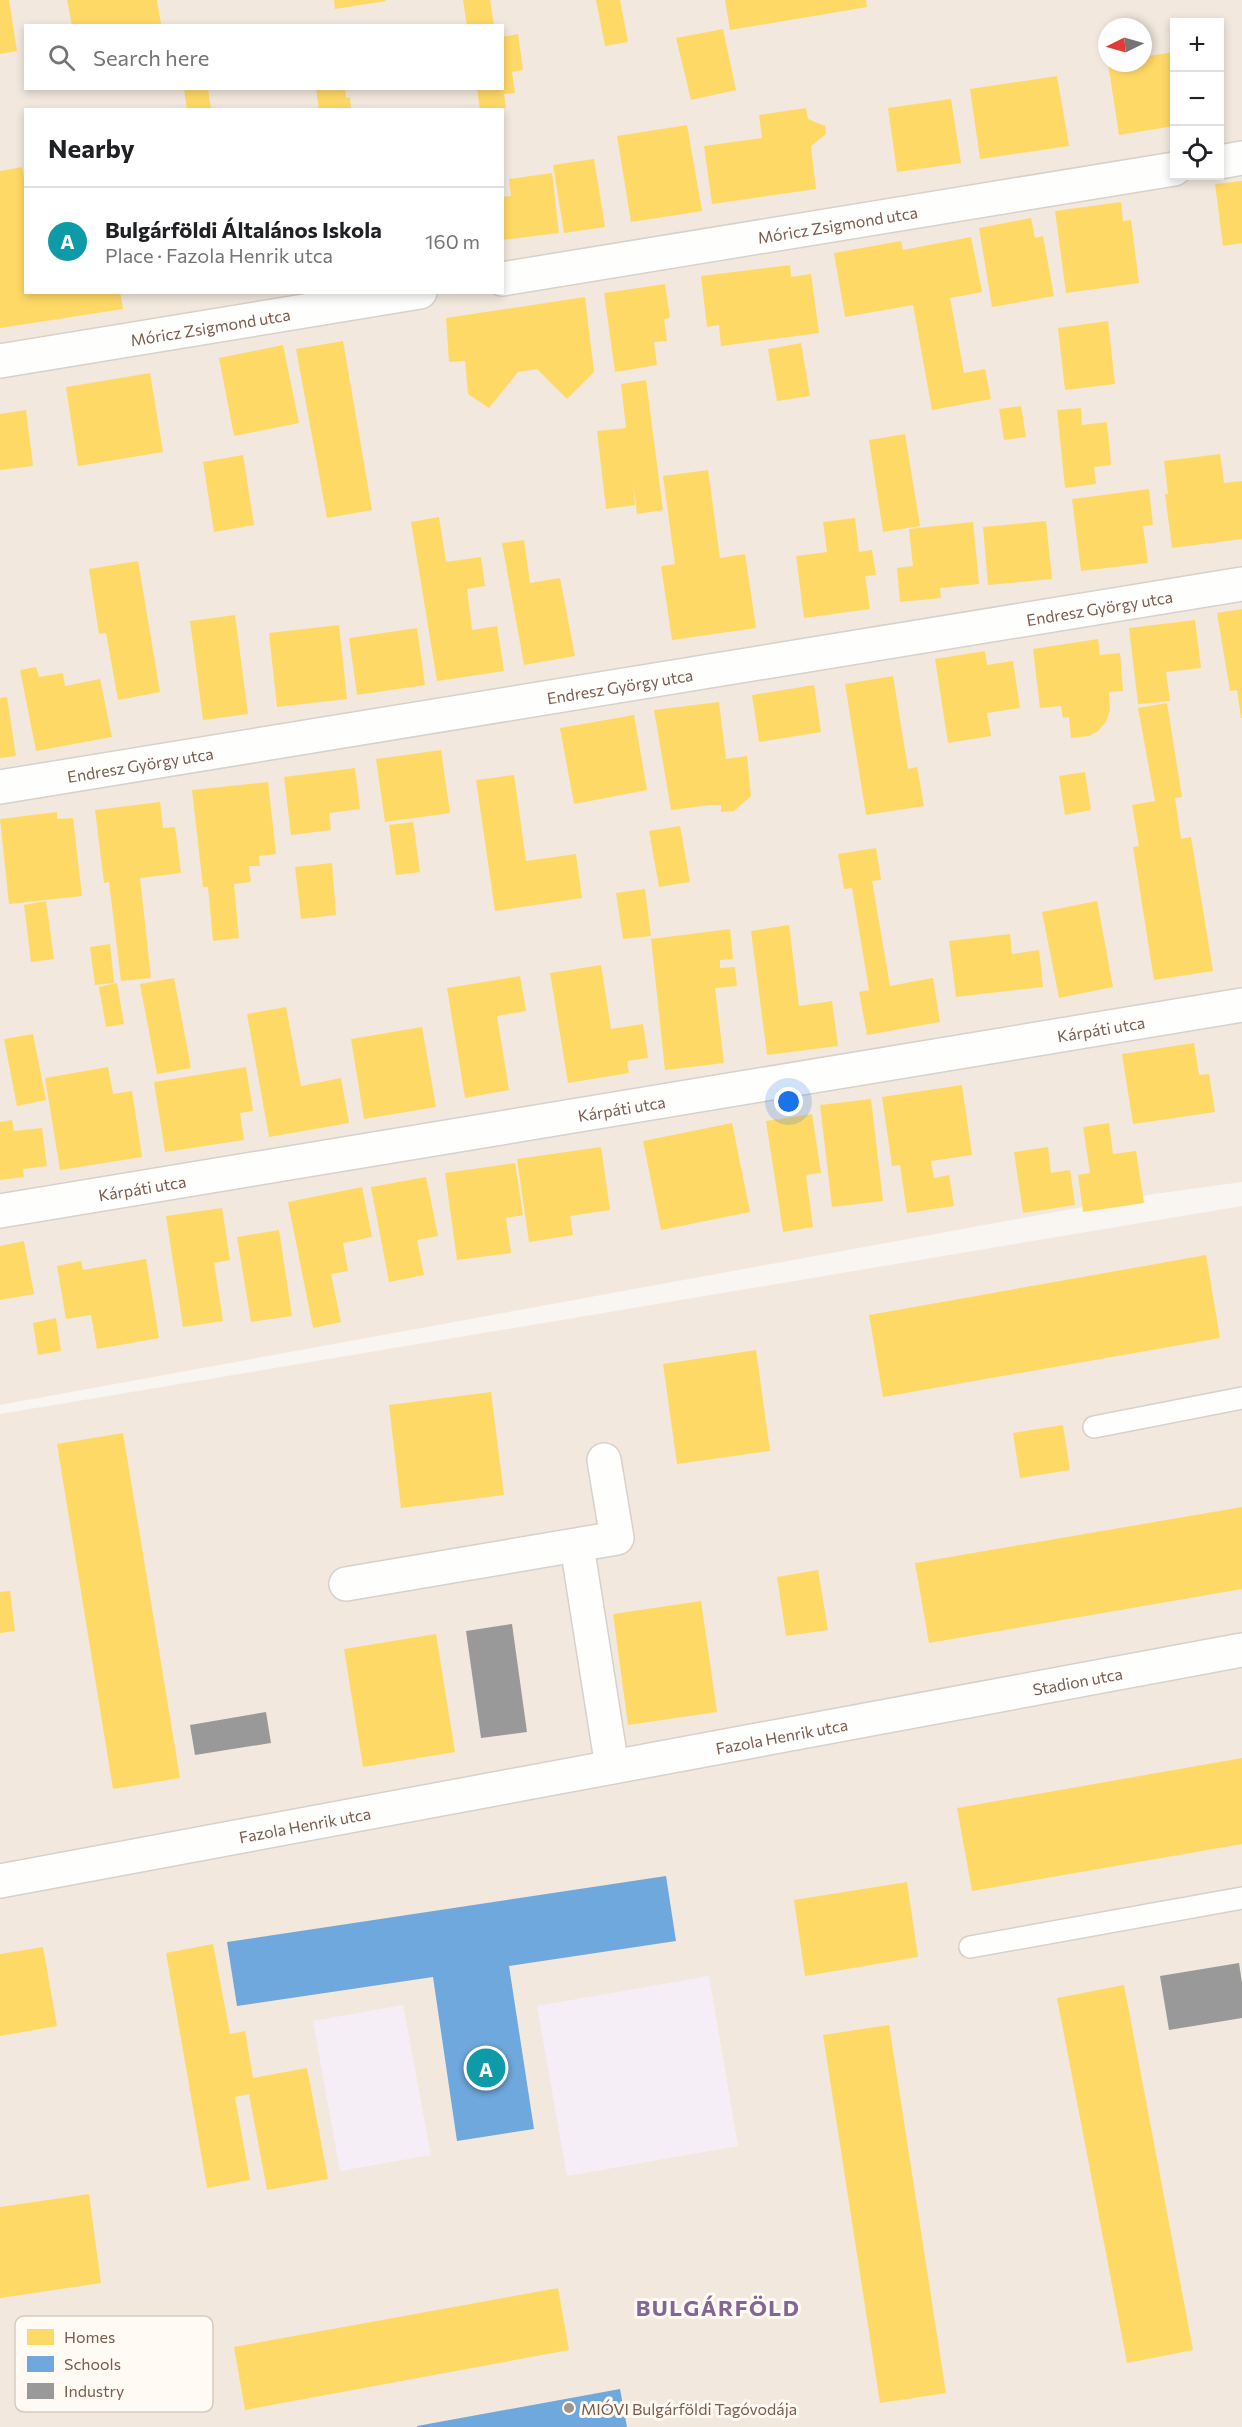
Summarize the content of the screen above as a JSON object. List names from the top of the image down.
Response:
{
  "streets": {
    "street": [
      "Móricz Zsigmond utca",
      "Endresz György utca",
      "Kárpáti utca",
      "Stadion utca",
      "Fazola Henrik utca"
    ]
  },
  "crossings": [
    ["Stadion utca", "Fazola Henrik utca"]
  ],
  "districts": ["BULGÁRFÖLD"],
  "places": ["MIÓVI Bulgárföldi Tagóvodája"],
  "legend": ["Homes", "Schools", "Industry"],
  "north": "left",
  "page": {
    "map_buttons": ["+", "−"],
    "search": "Search here",
    "heading": "Nearby",
    "list": [
      {
        "mark": "A",
        "name": "Bulgárföldi Általános Iskola",
        "note": "Place · Fazola Henrik utca",
        "value": "160 m"
      }
    ],
    "pins": "A"
  }
}
